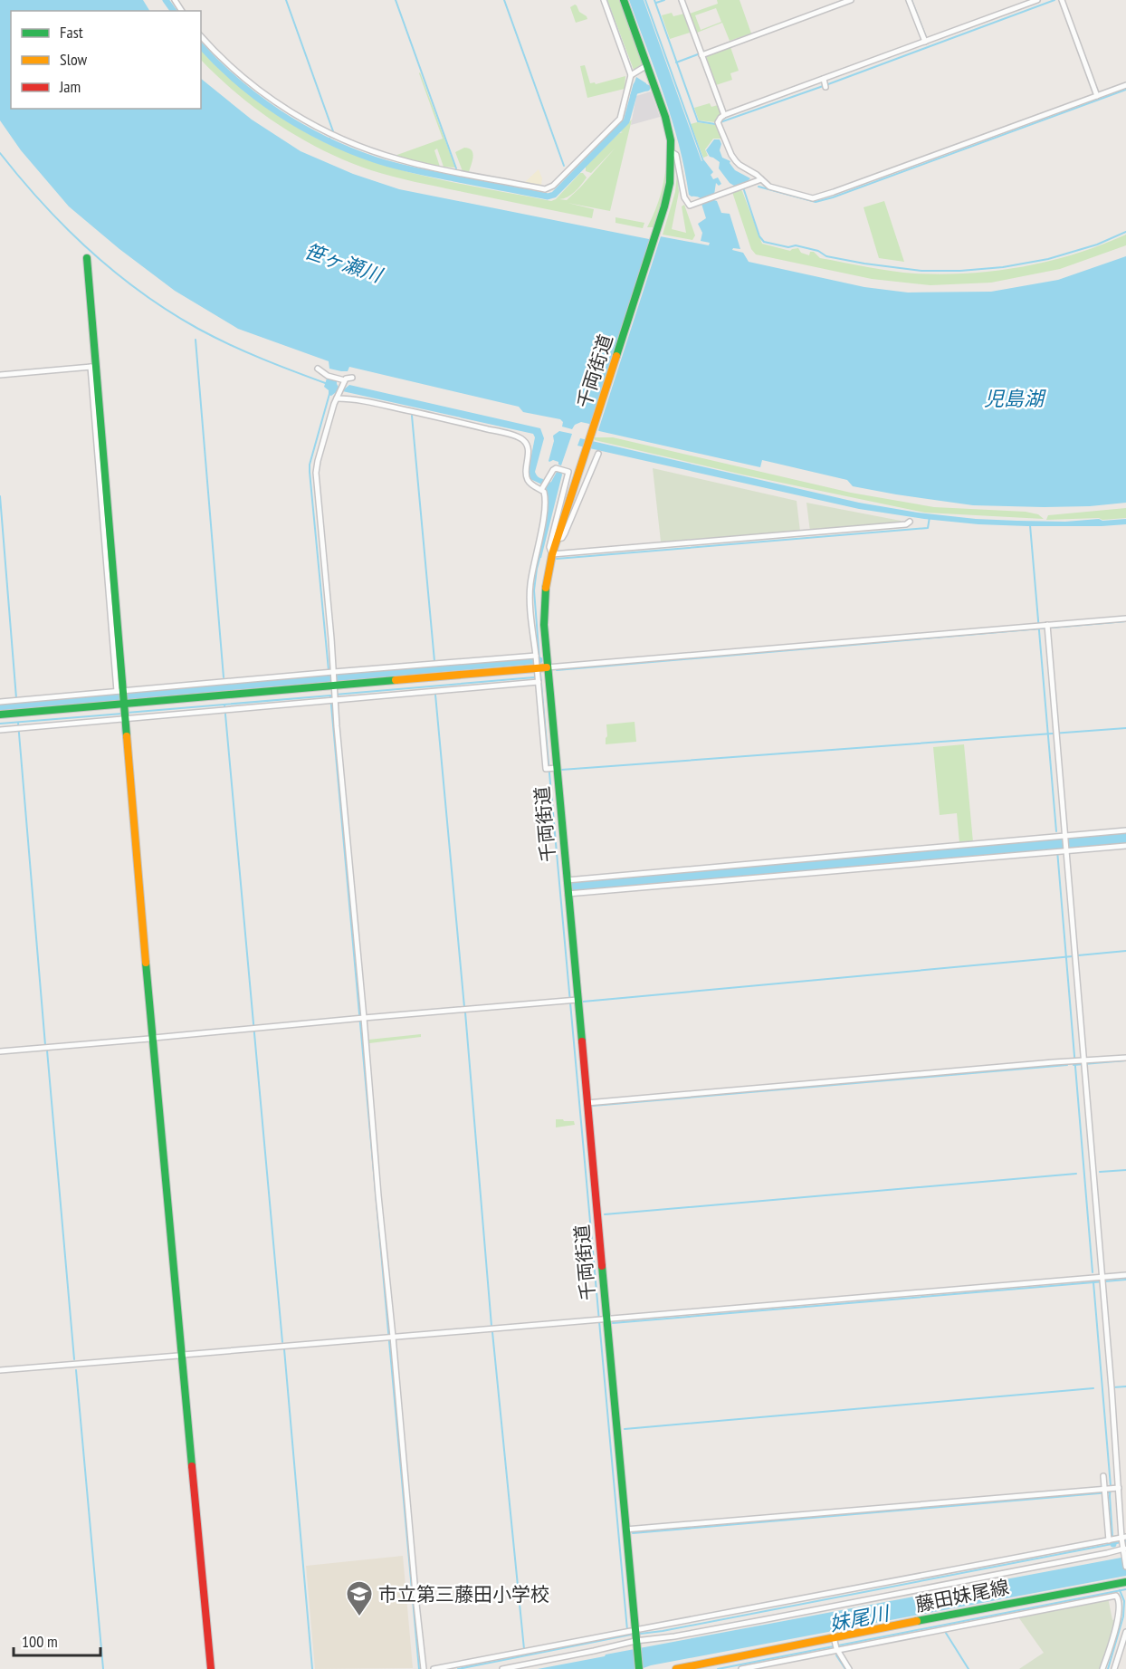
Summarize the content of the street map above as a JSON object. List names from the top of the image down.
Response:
{
  "streets": {
    "street": ["千両街道", "藤田妹尾線"]
  },
  "water": ["笹ヶ瀬川", "児島湖", "妹尾川"],
  "places": {
    "school or university": ["市立第三藤田小学校"]
  },
  "legend": ["Fast", "Slow", "Jam"],
  "scale_bar": "100 m"
}
